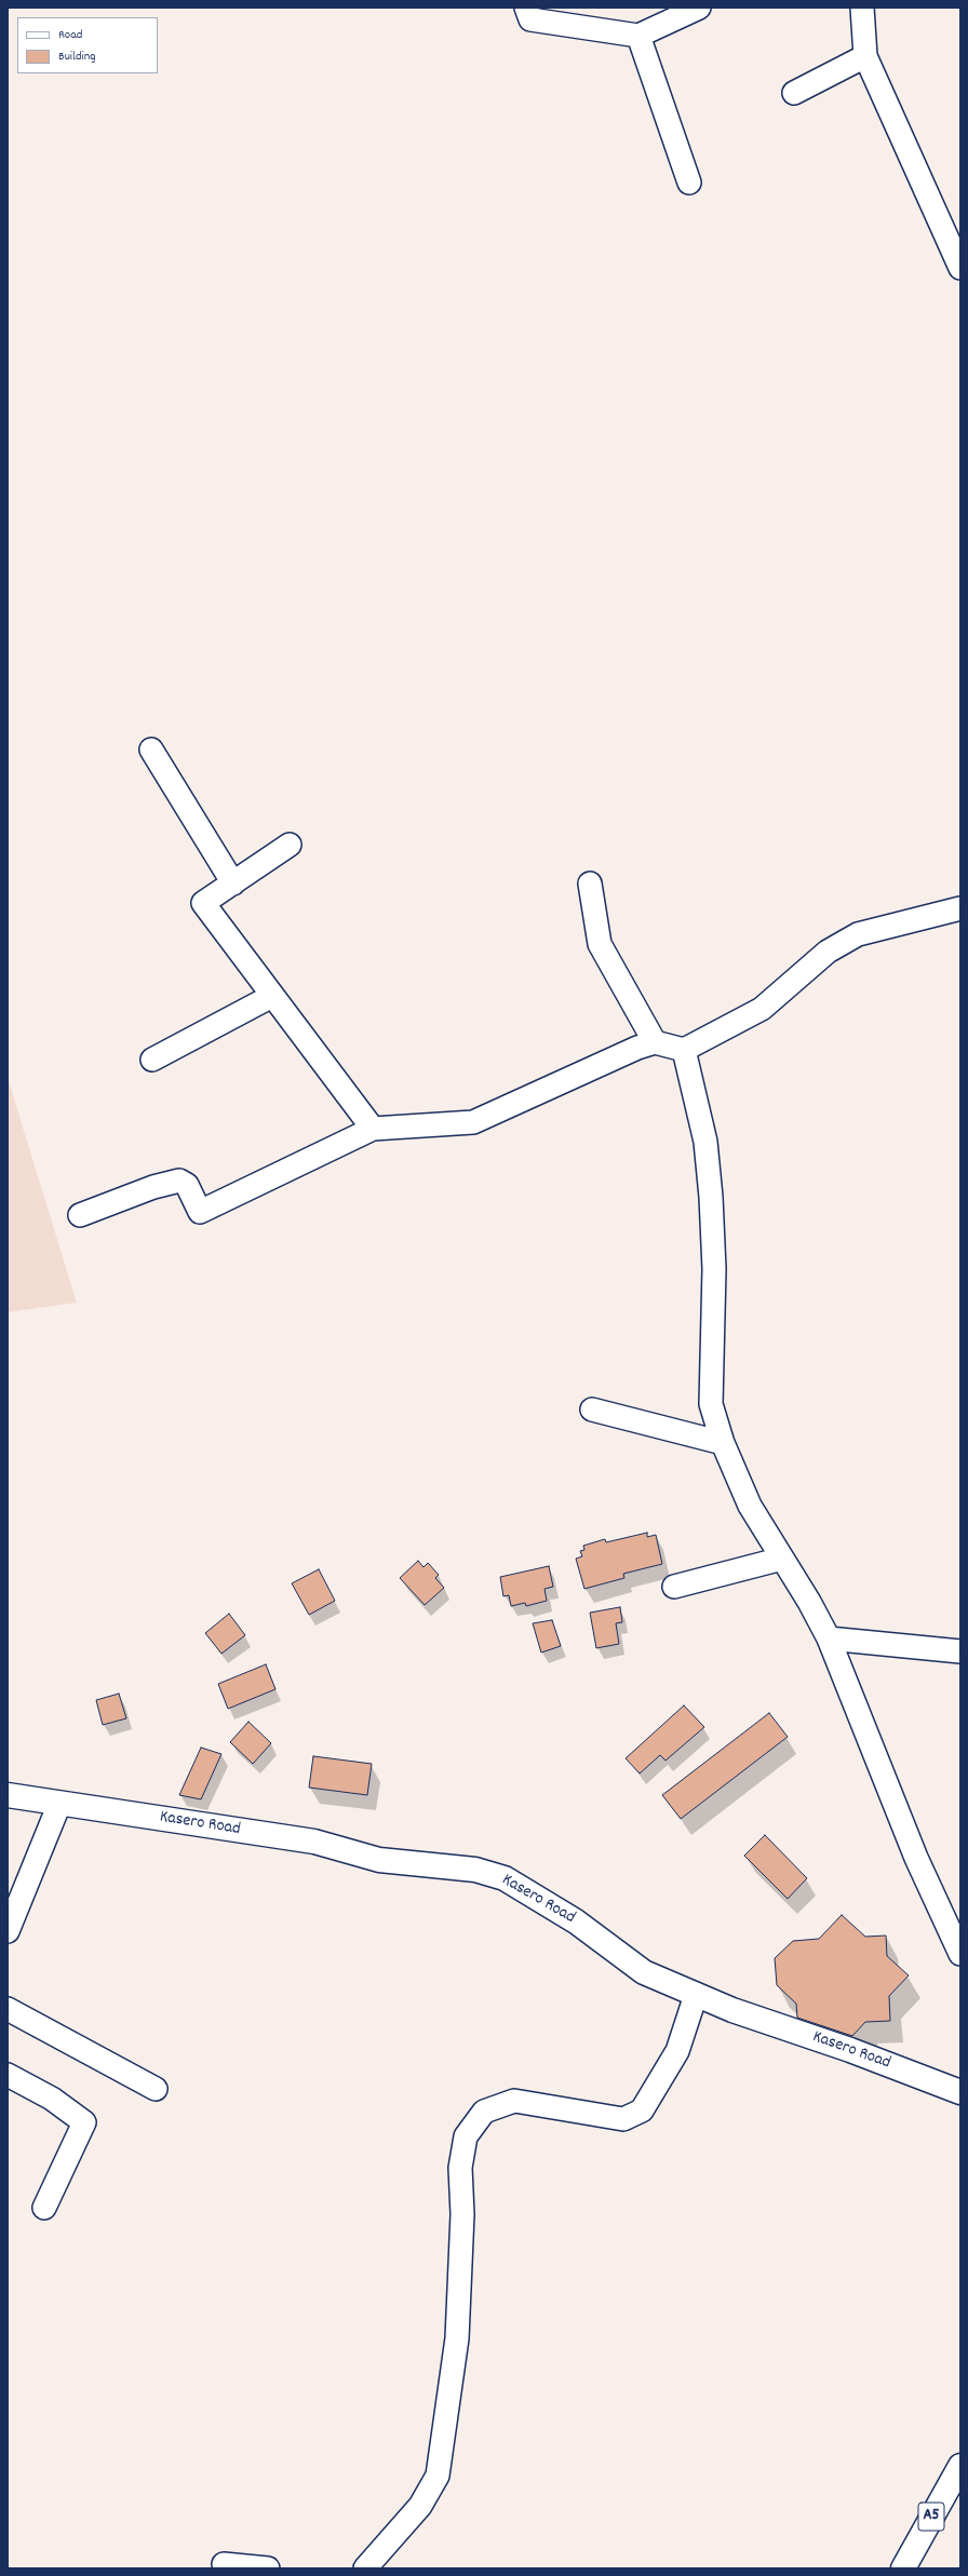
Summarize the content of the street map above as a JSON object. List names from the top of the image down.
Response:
{
  "streets": {
    "street": ["Kasero Road", "A5"]
  },
  "legend": ["Road", "Building"]
}
